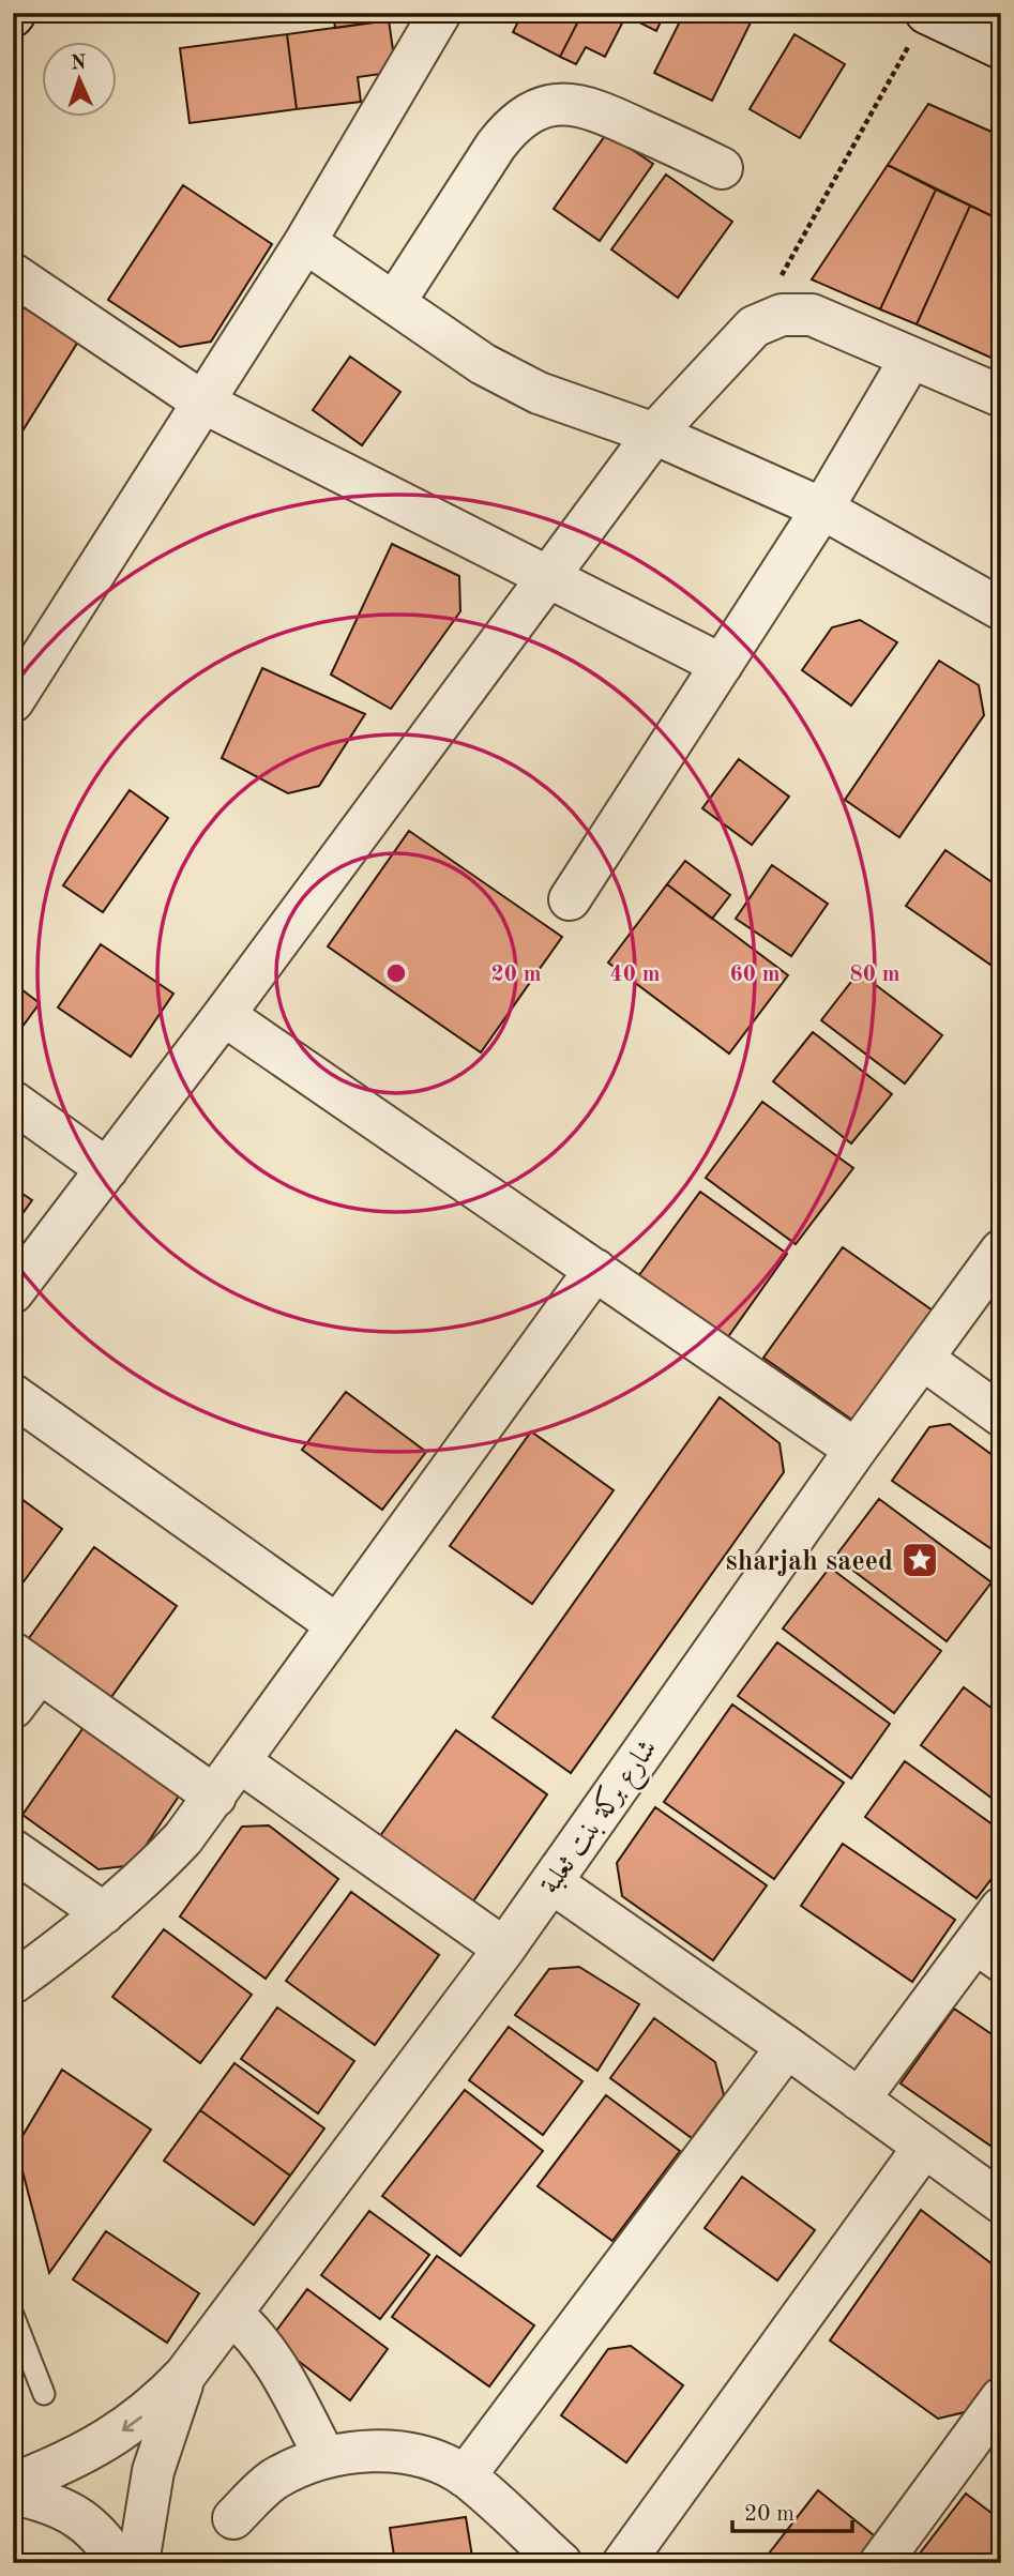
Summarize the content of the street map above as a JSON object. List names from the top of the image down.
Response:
{
  "streets": {
    "street": ["شارع بركة بنت ثعلبة"]
  },
  "places": {
    "place": ["sharjah saeed"]
  },
  "scale_bar": "20 m",
  "north": "top",
  "rings": [
    "20 m",
    "40 m",
    "60 m",
    "80 m"
  ]
}
